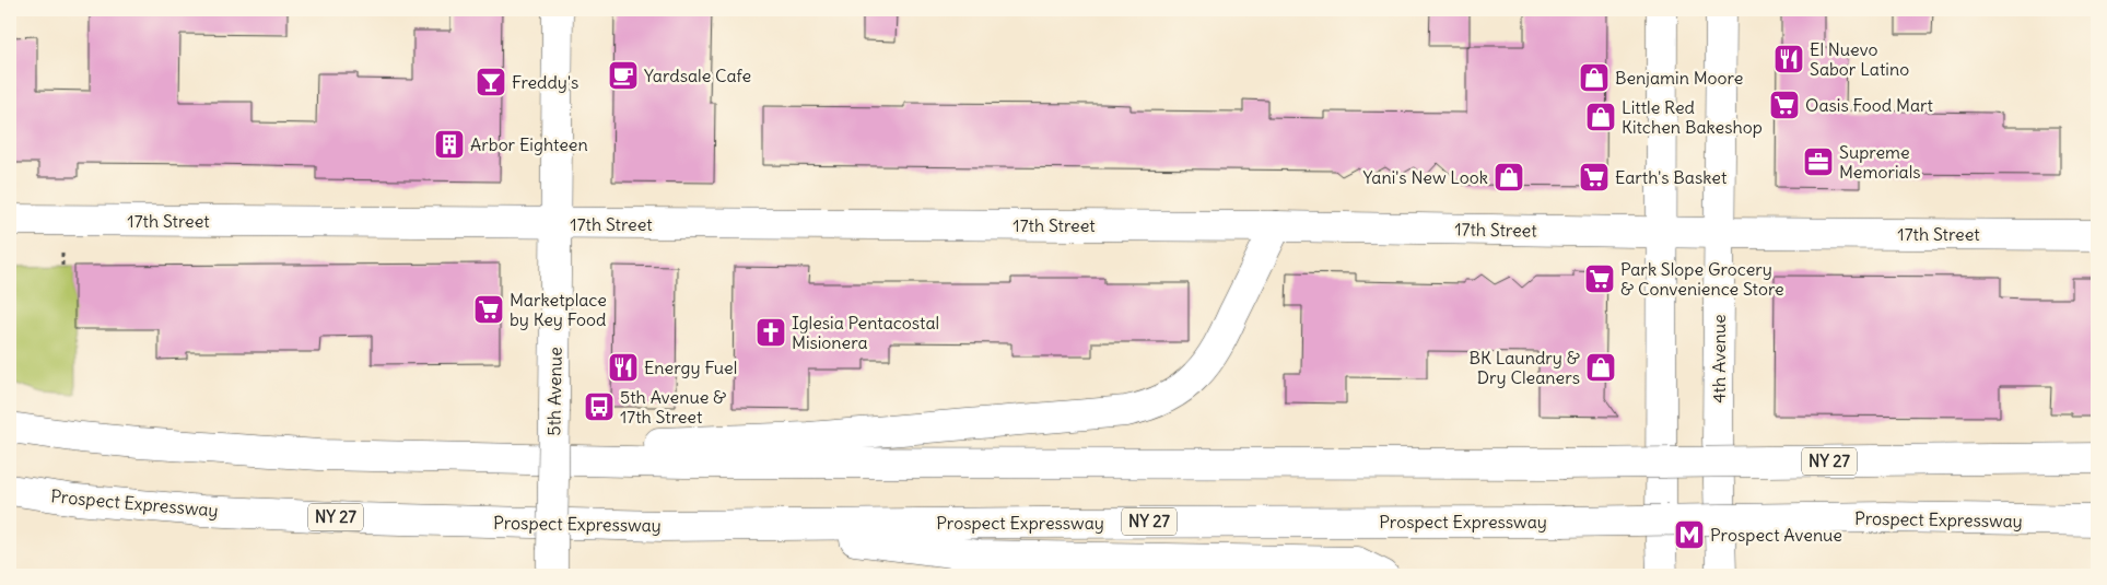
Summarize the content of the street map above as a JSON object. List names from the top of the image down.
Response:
{
  "streets": {
    "main road": [
      "17th Street",
      "4th Avenue",
      "5th Avenue",
      "NY 27",
      "Prospect Expressway"
    ]
  },
  "crossings": [
    ["17th Street", "4th Avenue"],
    ["17th Street", "5th Avenue"]
  ],
  "places": {
    "restaurant": ["El Nuevo Sabor Latino", "Energy Fuel"],
    "cafe": ["Yardsale Cafe"],
    "shop": [
      "Benjamin Moore",
      "Little Red Kitchen Bakeshop",
      "Yani's New Look",
      "BK Laundry & Dry Cleaners"
    ],
    "bar": ["Freddy's"],
    "supermarket": [
      "Oasis Food Mart",
      "Earth's Basket",
      "Park Slope Grocery & Convenience Store",
      "Marketplace by Key Food"
    ],
    "building": ["Arbor Eighteen"],
    "office": ["Supreme Memorials"],
    "church": ["Iglesia Pentacostal Misionera"],
    "bus stop": ["5th Avenue & 17th Street"],
    "metro station": ["Prospect Avenue"]
  }
}
